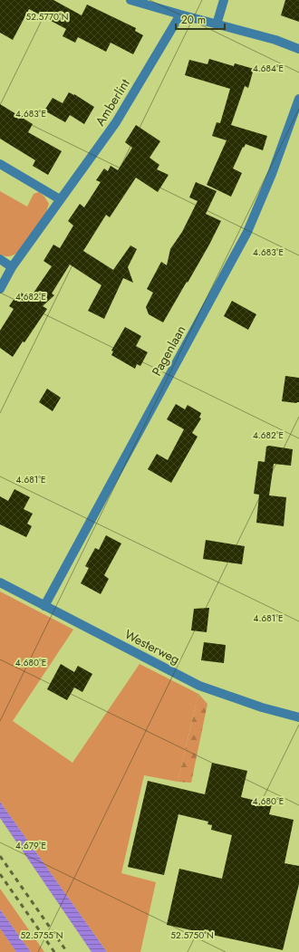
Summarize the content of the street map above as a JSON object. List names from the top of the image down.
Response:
{
  "streets": {
    "street": ["Amberlint", "Pagenlaan", "Westerweg"]
  },
  "crossings": [
    ["Pagenlaan", "Westerweg"]
  ],
  "scale_bar": "20 m",
  "coordinates": [
    "52.5770°N",
    "4.684°E",
    "4.683°E",
    "4.682°E",
    "4.681°E",
    "4.680°E",
    "4.679°E",
    "52.5755°N",
    "52.5750°N"
  ]
}
